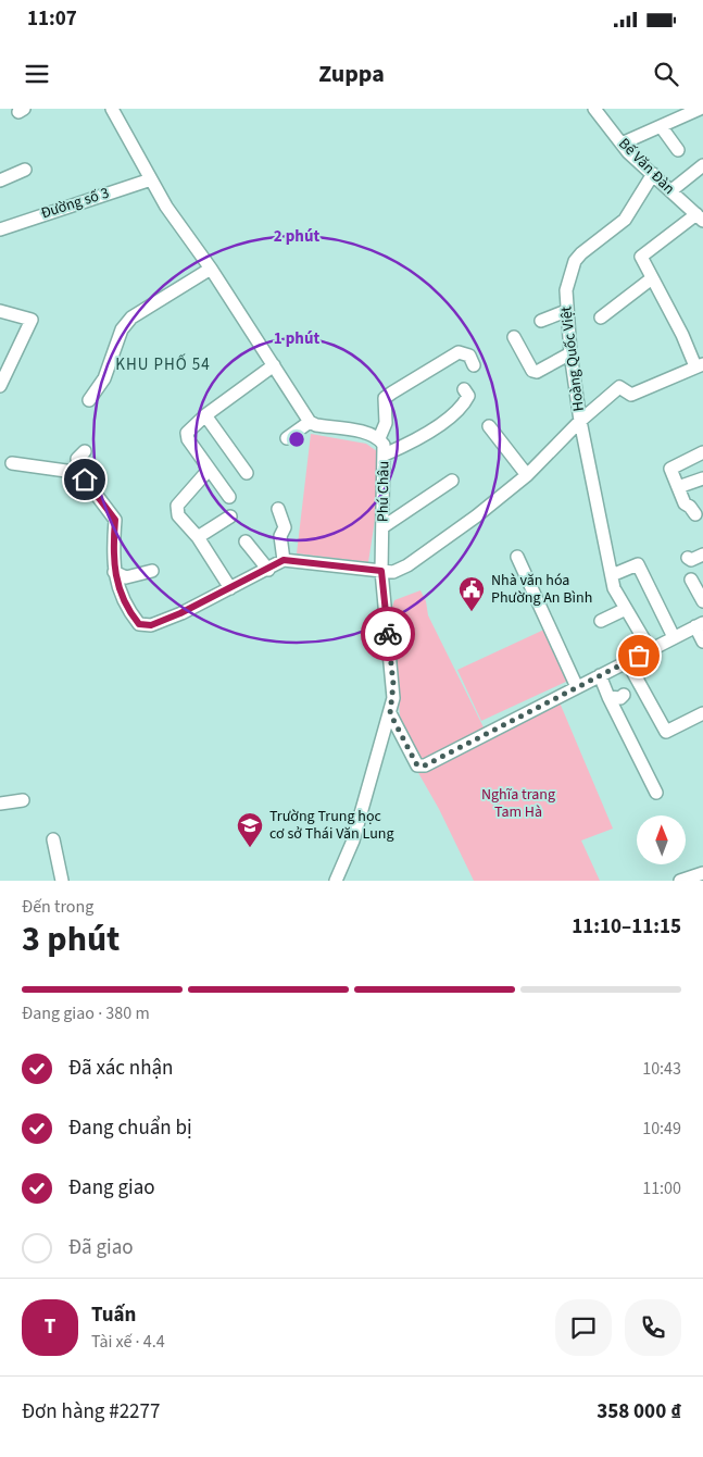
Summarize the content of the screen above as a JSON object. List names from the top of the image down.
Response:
{
  "streets": {
    "street": [
      "Bế Văn Đàn",
      "Đường số 3",
      "Hoàng Quốc Việt",
      "Phú Châu"
    ]
  },
  "crossings": [
    ["Bế Văn Đàn", "Hoàng Quốc Việt"],
    ["Hoàng Quốc Việt", "Phú Châu"]
  ],
  "districts": ["KHU PHỐ 54"],
  "parks": ["Nghĩa trang Tam Hà"],
  "places": {
    "public building": ["Nhà văn hóa Phường An Bình"],
    "school or university": ["Trường Trung học cơ sở Thái Văn Lung"]
  },
  "north": "top",
  "page": {
    "status": "11:07",
    "header": "Zuppa",
    "heading": ["3 phút", "Đến trong", "11:10–11:15"],
    "panel": [
      "Tuấn",
      "Tài xế · 4.4",
      "Đơn hàng #2277",
      "358 000 ₫"
    ],
    "bar": "Đang giao · 380 m",
    "list": [
      ["Đã xác nhận", "10:43"],
      ["Đang chuẩn bị", "10:49"],
      ["Đang giao", "11:00"],
      "Đã giao"
    ],
    "round": "T"
  },
  "rings": ["2 phút", "1 phút"]
}
